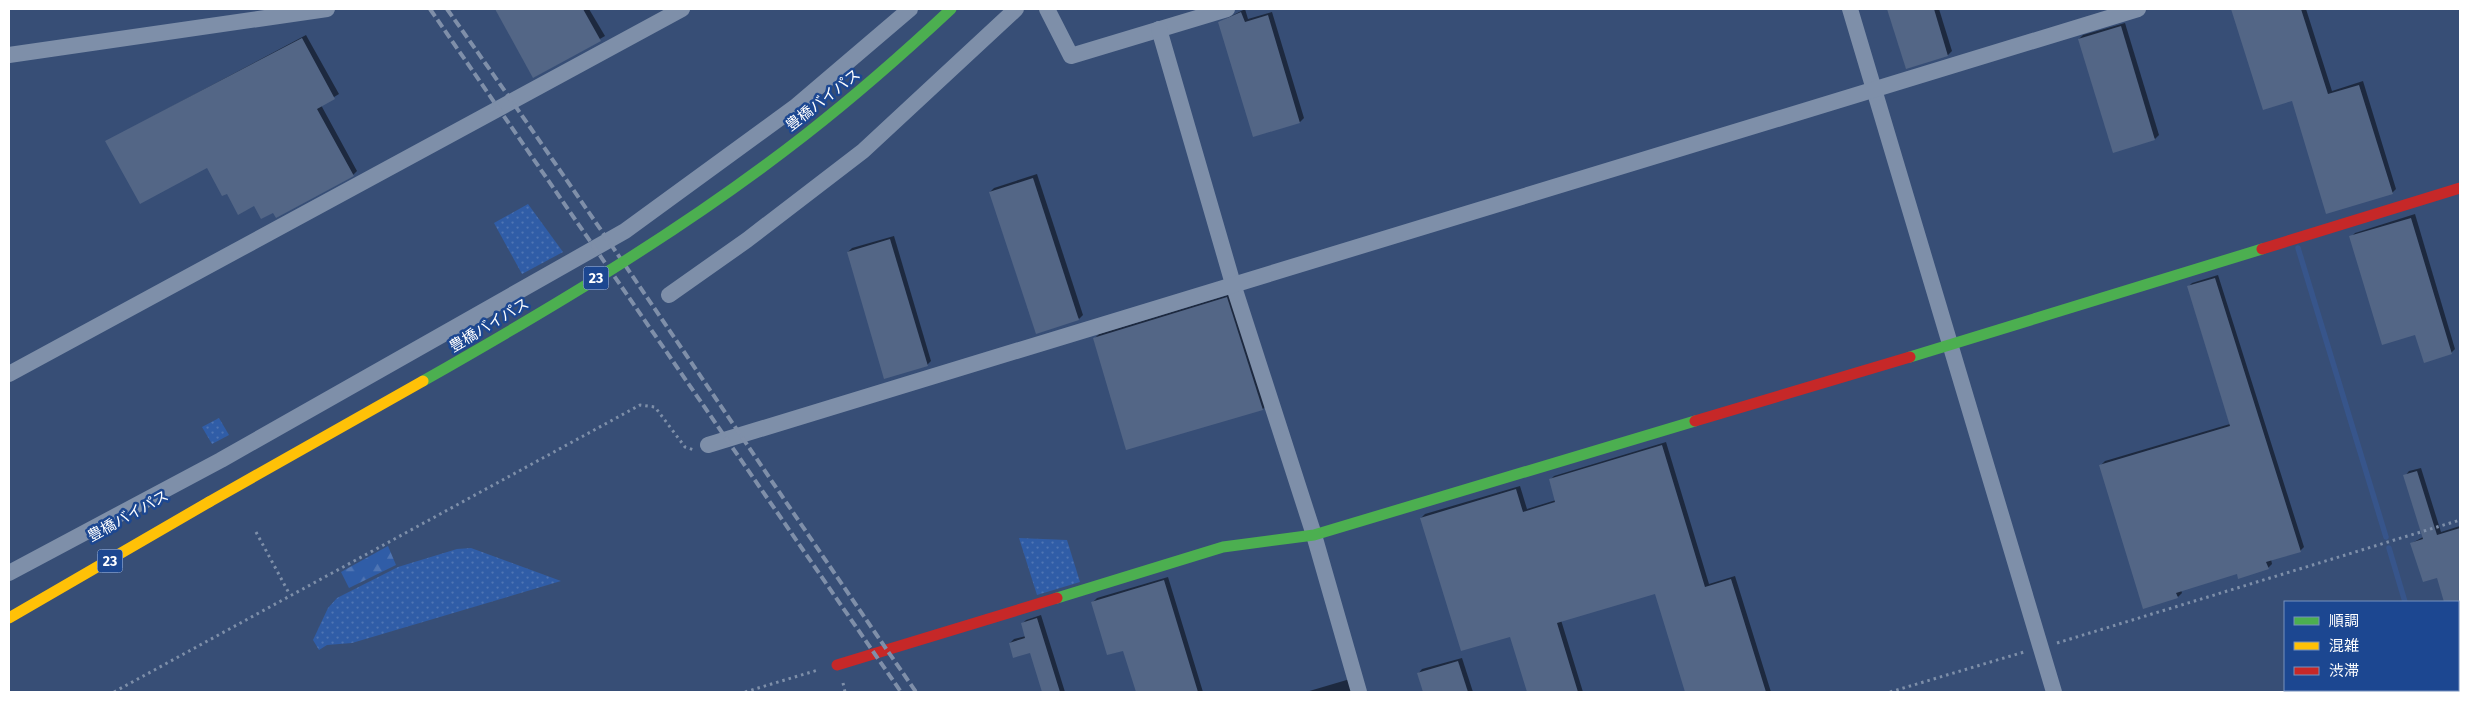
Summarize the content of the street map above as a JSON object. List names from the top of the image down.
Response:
{
  "streets": {
    "main road": ["豊橋バイパス", "23"]
  },
  "legend": ["順調", "混雑", "渋滞"]
}
